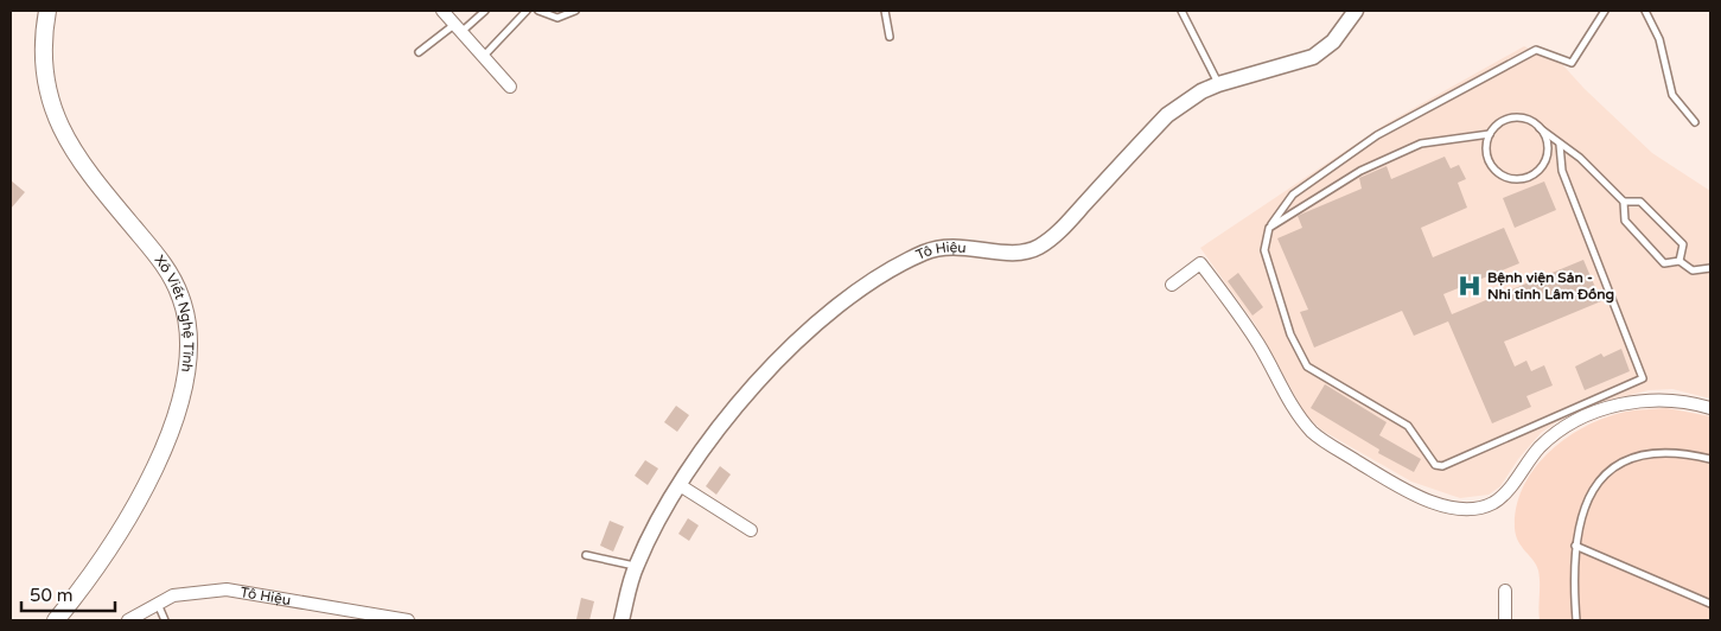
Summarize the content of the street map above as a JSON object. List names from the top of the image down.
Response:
{
  "streets": {
    "main road": ["Xô Viết Nghệ Tĩnh"],
    "street": ["Tô Hiệu"]
  },
  "places": {
    "hospital": ["Bệnh viện Sản - Nhi tỉnh Lâm Đồng"]
  },
  "scale_bar": "50 m"
}
